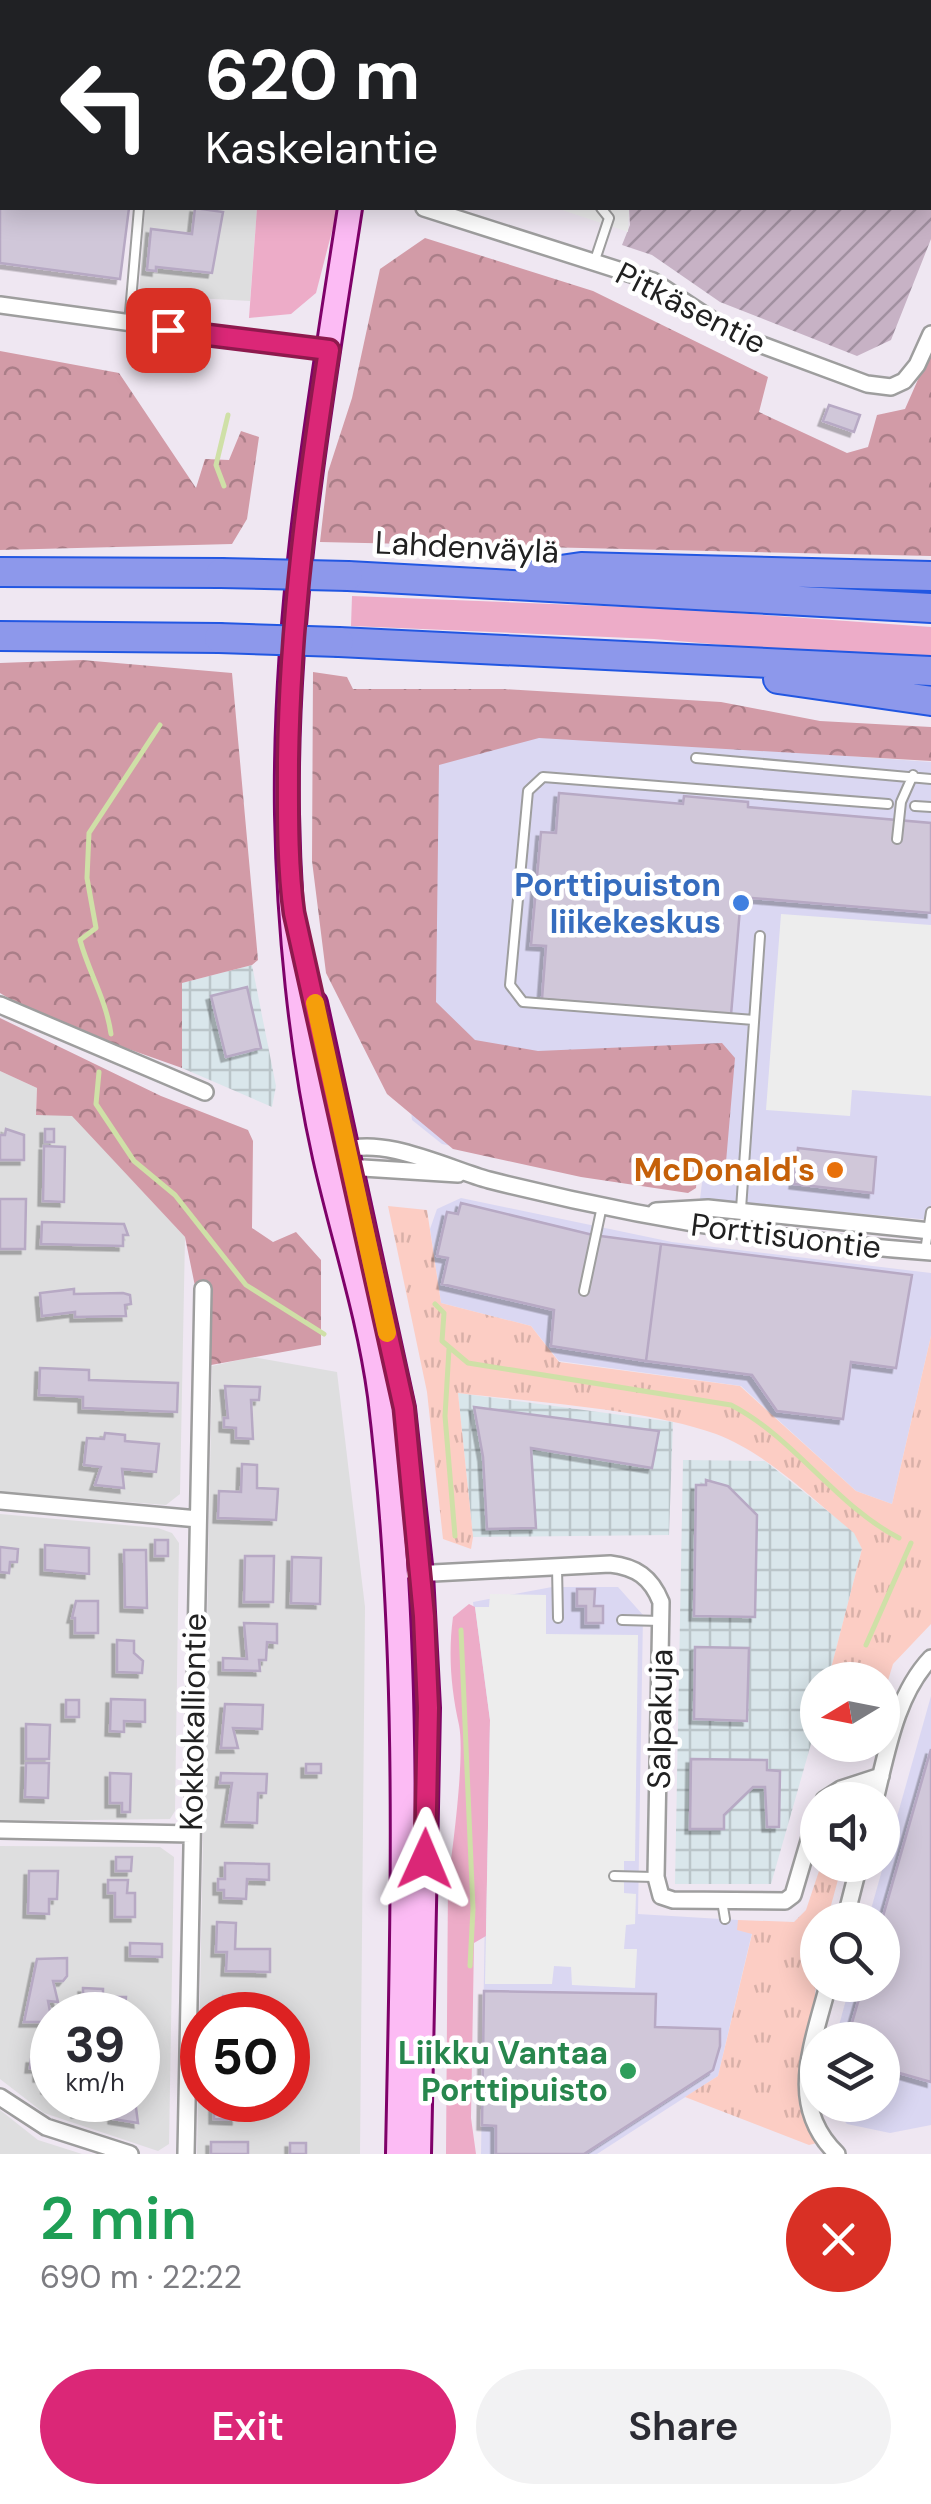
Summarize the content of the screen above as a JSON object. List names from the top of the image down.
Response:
{
  "streets": {
    "highway": ["Lahdenväylä"],
    "street": [
      "Pitkäsentie",
      "Porttisuontie",
      "Salpakuja",
      "Kokkokalliontie"
    ]
  },
  "places": ["Porttipuiston liikekeskus", "McDonald's", "Liikku Vantaa Porttipuisto"],
  "north": "left",
  "page": {
    "turn": ["620 m", "Kaskelantie"],
    "speed": "39 km/h",
    "limit": "50",
    "heading": ["2 min", "690 m · 22:22"],
    "buttons": ["Exit", "Share"]
  }
}
